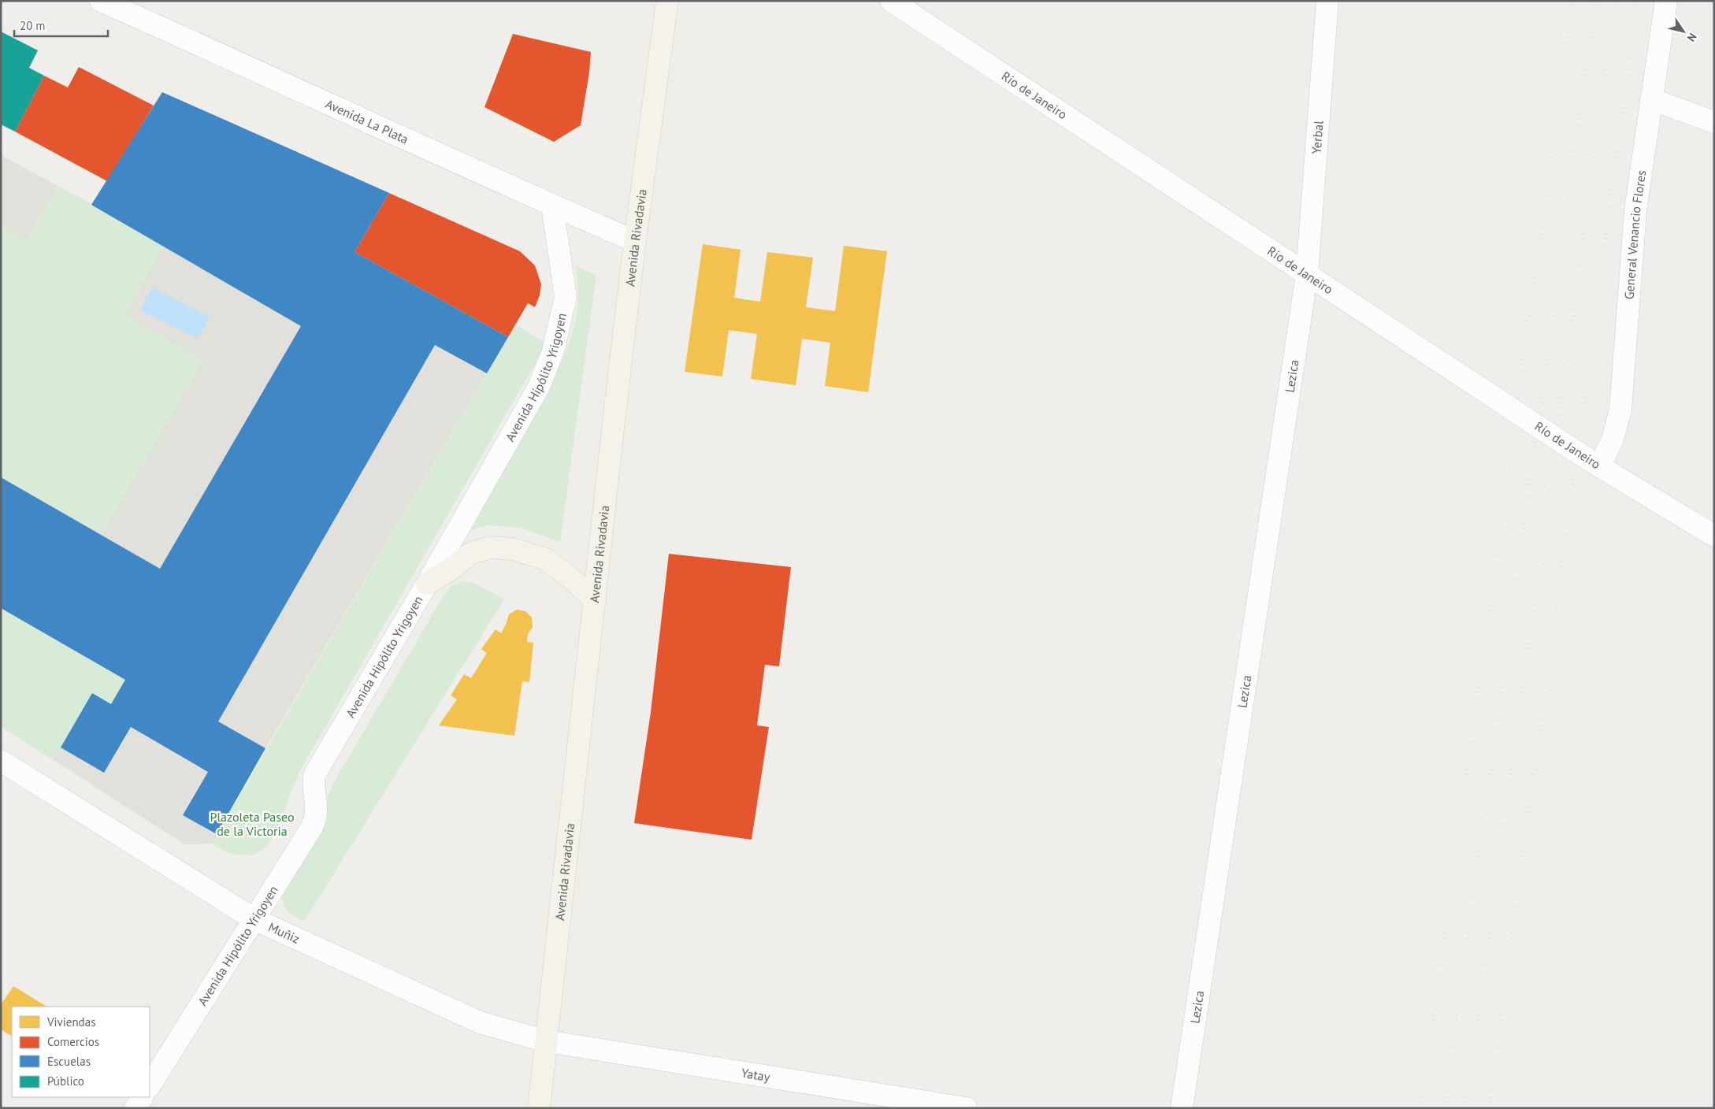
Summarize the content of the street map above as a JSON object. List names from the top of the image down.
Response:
{
  "streets": {
    "main road": ["Avenida Rivadavia"],
    "street": [
      "Río de Janeiro",
      "Avenida La Plata",
      "Yerbal",
      "General Venancio Flores",
      "Lezica",
      "Avenida Hipólito Yrigoyen",
      "Muñiz",
      "Yatay"
    ]
  },
  "crossings": [
    ["Río de Janeiro", "Yerbal"],
    ["Río de Janeiro", "General Venancio Flores"],
    ["Río de Janeiro", "Lezica"],
    ["Avenida La Plata", "Avenida Rivadavia"],
    ["Avenida La Plata", "Avenida Hipólito Yrigoyen"],
    ["Yerbal", "Lezica"],
    ["Avenida Rivadavia", "Muñiz"],
    ["Avenida Rivadavia", "Yatay"],
    ["Avenida Hipólito Yrigoyen", "Muñiz"],
    ["Muñiz", "Yatay"]
  ],
  "parks": ["Plazoleta Paseo de la Victoria"],
  "legend": [
    "Viviendas",
    "Comercios",
    "Escuelas",
    "Público"
  ],
  "scale_bar": "20 m",
  "north": "bottom right"
}
